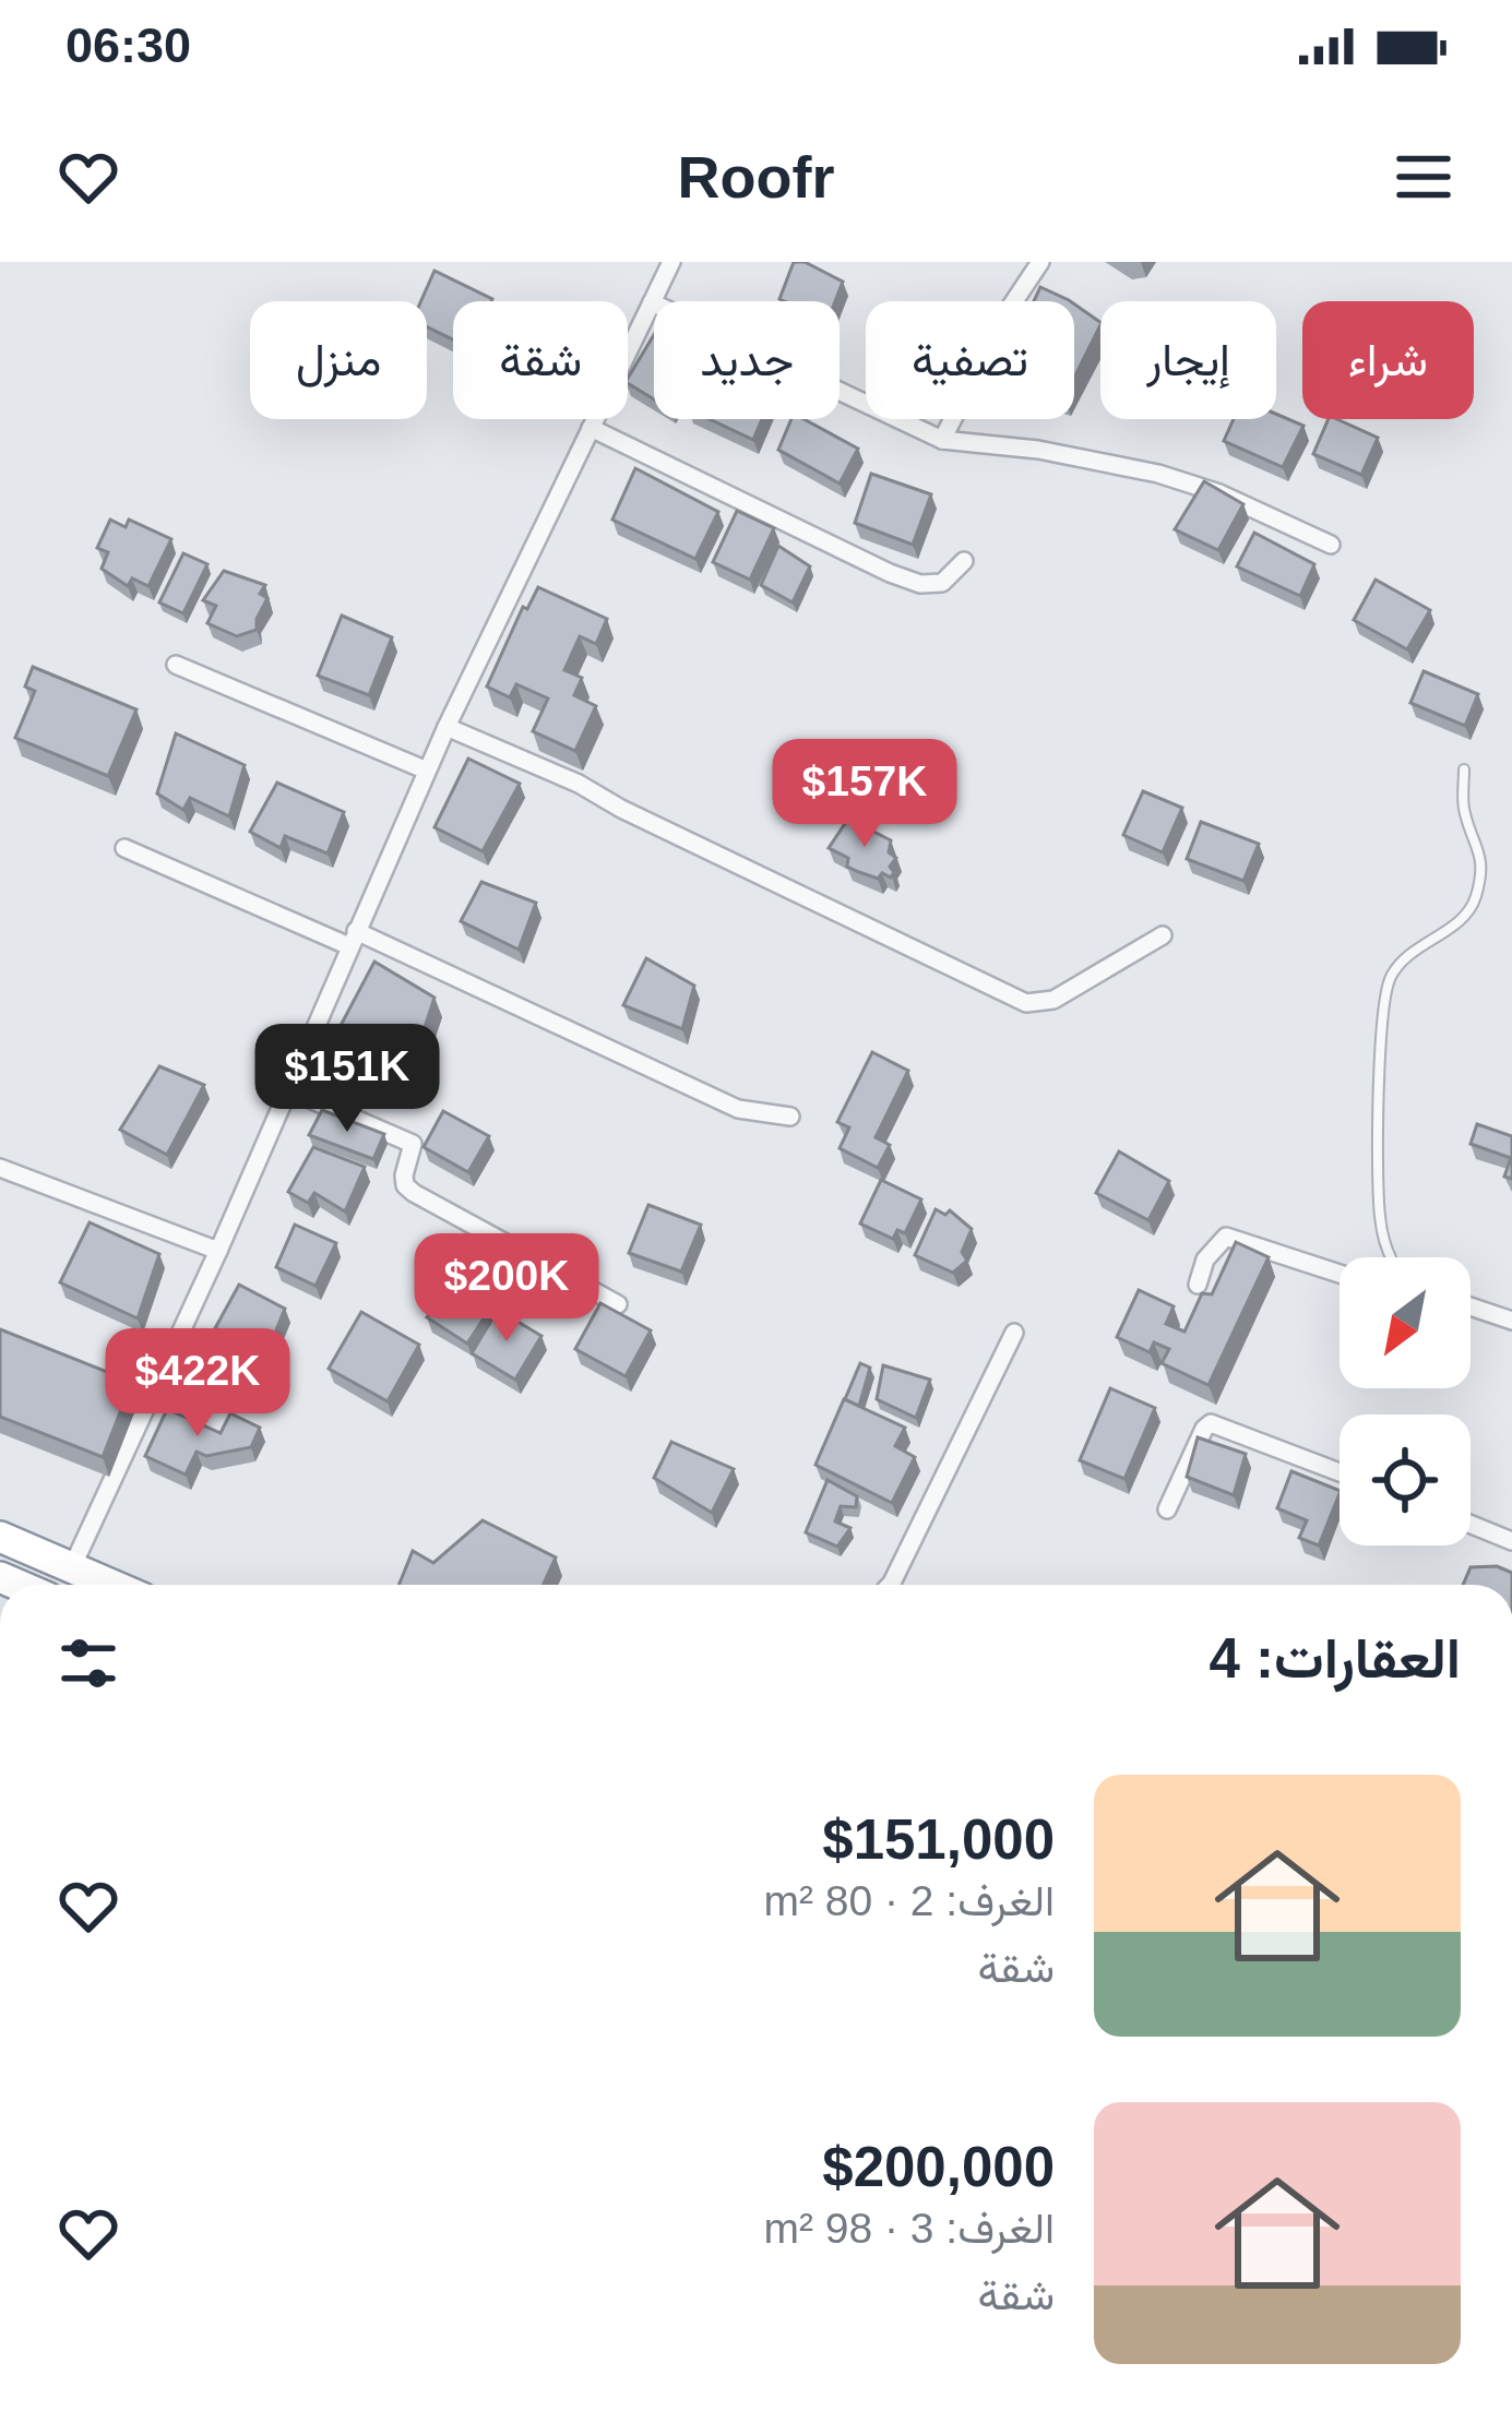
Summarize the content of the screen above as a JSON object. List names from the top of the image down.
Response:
{
  "north": "bottom left",
  "page": {
    "status": "06:30",
    "header": "Roofr",
    "chip": [
      "شراء",
      "إيجار",
      "تصفية",
      "جديد",
      "شقة",
      "منزل"
    ],
    "price": [
      "$157K",
      "$151K",
      "$200K",
      "$422K"
    ],
    "heading": "العقارات: 4",
    "list": [
      {
        "name": "$151,000",
        "note": "الغرف: 2 · 80 m² · شقة"
      },
      {
        "name": "$200,000",
        "note": "الغرف: 3 · 98 m² · شقة"
      }
    ]
  }
}
